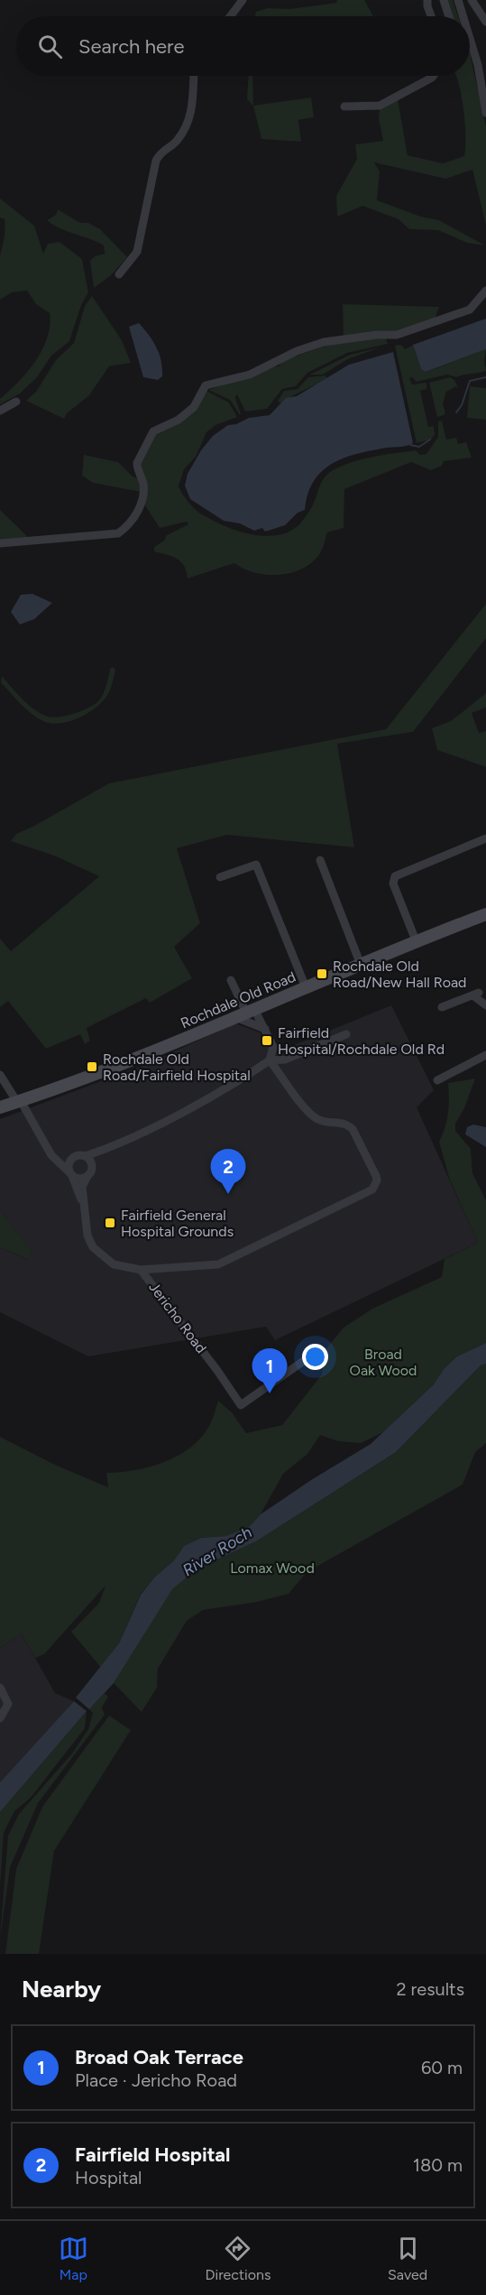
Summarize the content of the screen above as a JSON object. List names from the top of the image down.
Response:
{
  "streets": {
    "main road": ["Rochdale Old Road"],
    "street": ["Jericho Road"]
  },
  "water": ["River Roch"],
  "parks": ["Broad Oak Wood", "Lomax Wood"],
  "places": {
    "transit": [
      "Rochdale Old Road/New Hall Road",
      "Fairfield Hospital/Rochdale Old Rd",
      "Rochdale Old Road/Fairfield Hospital",
      "Fairfield General Hospital Grounds"
    ]
  },
  "page": {
    "search": "Search here",
    "pins": ["2", "1"],
    "heading": ["Nearby", "2 results"],
    "list": [
      {
        "mark": "1",
        "name": "Broad Oak Terrace",
        "note": "Place · Jericho Road",
        "value": "60 m"
      },
      {
        "mark": "2",
        "name": "Fairfield Hospital",
        "note": "Hospital",
        "value": "180 m"
      }
    ],
    "nav": ["Map", "Directions", "Saved"]
  }
}
